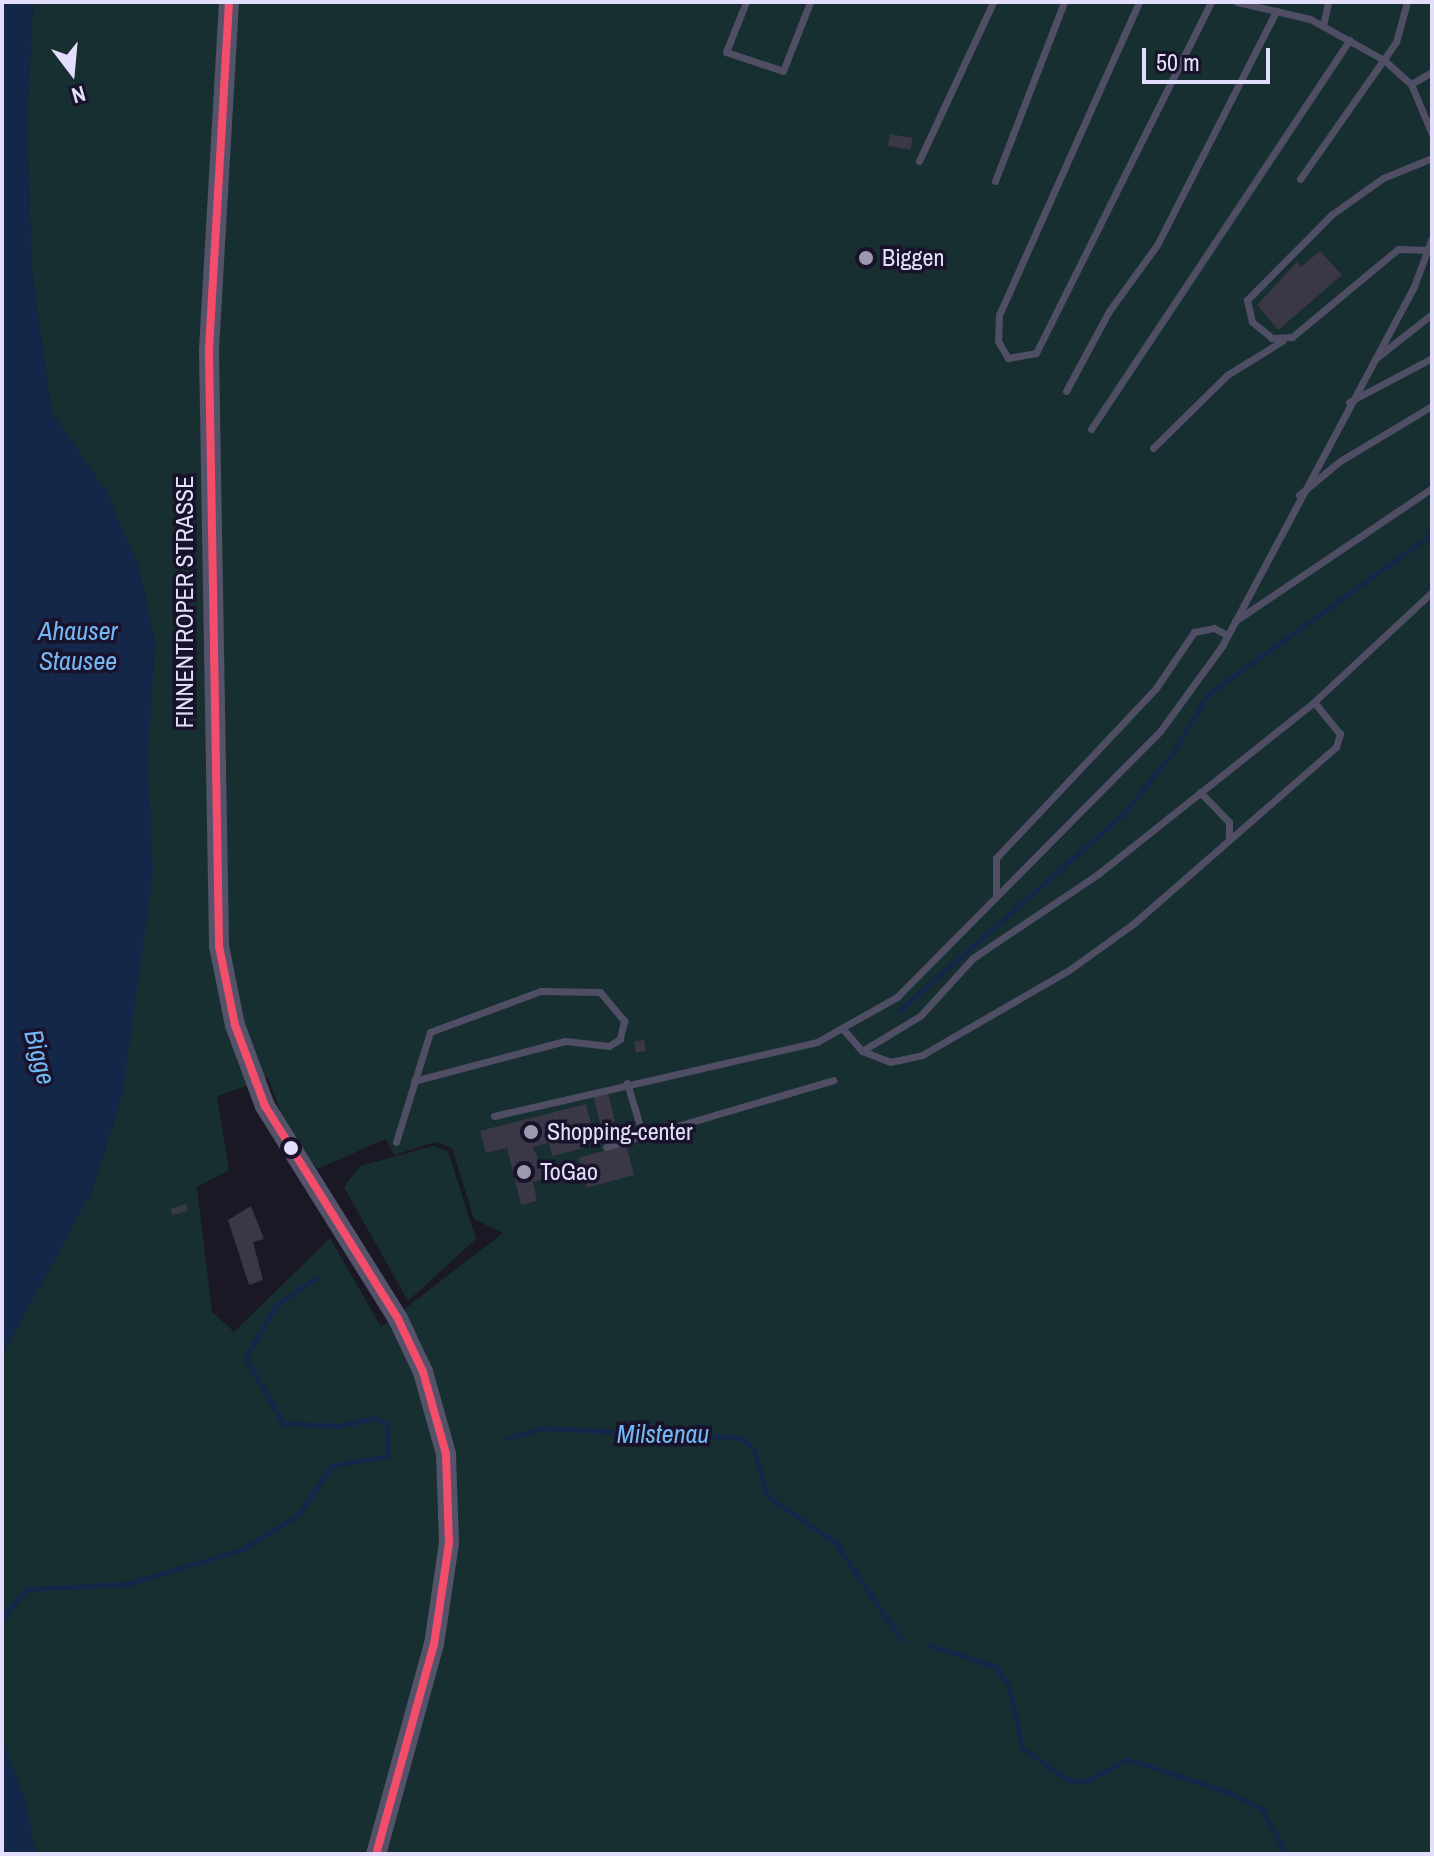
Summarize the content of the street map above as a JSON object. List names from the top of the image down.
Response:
{
  "streets": {
    "main road": ["FINNENTROPER STRASSE"]
  },
  "water": ["Ahauser Stausee", "Bigge", "Milstenau"],
  "places": ["Biggen", "Shopping-center", "ToGao"],
  "scale_bar": "50 m",
  "north": "bottom"
}
